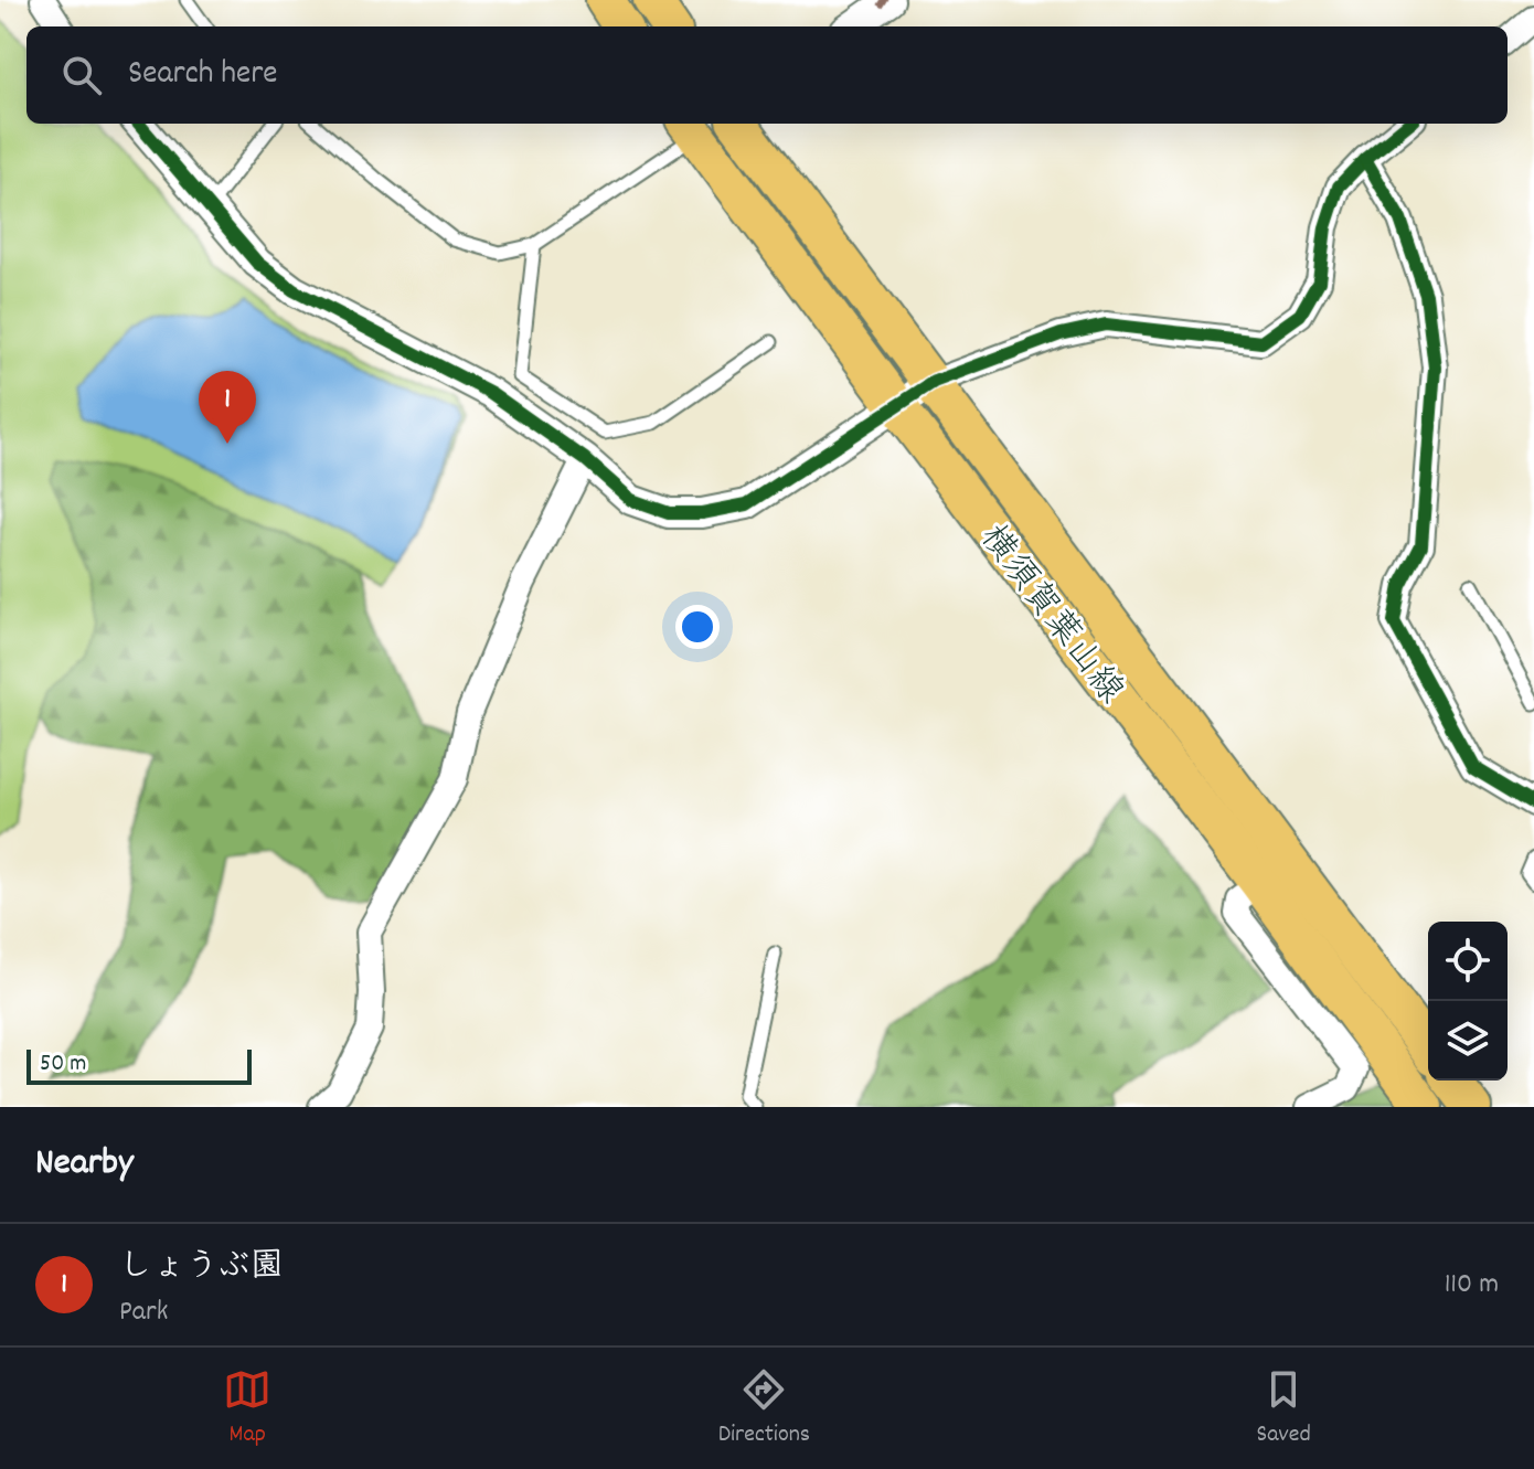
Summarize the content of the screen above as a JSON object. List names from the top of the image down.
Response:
{
  "streets": {
    "main road": ["横須賀葉山線"]
  },
  "scale_bar": "50 m",
  "page": {
    "search": "Search here",
    "pins": "1",
    "scale": "50 m",
    "heading": "Nearby",
    "list": [
      {
        "mark": "1",
        "name": "しょうぶ園",
        "note": "Park",
        "value": "110 m"
      }
    ],
    "nav": ["Map", "Directions", "Saved"]
  }
}
